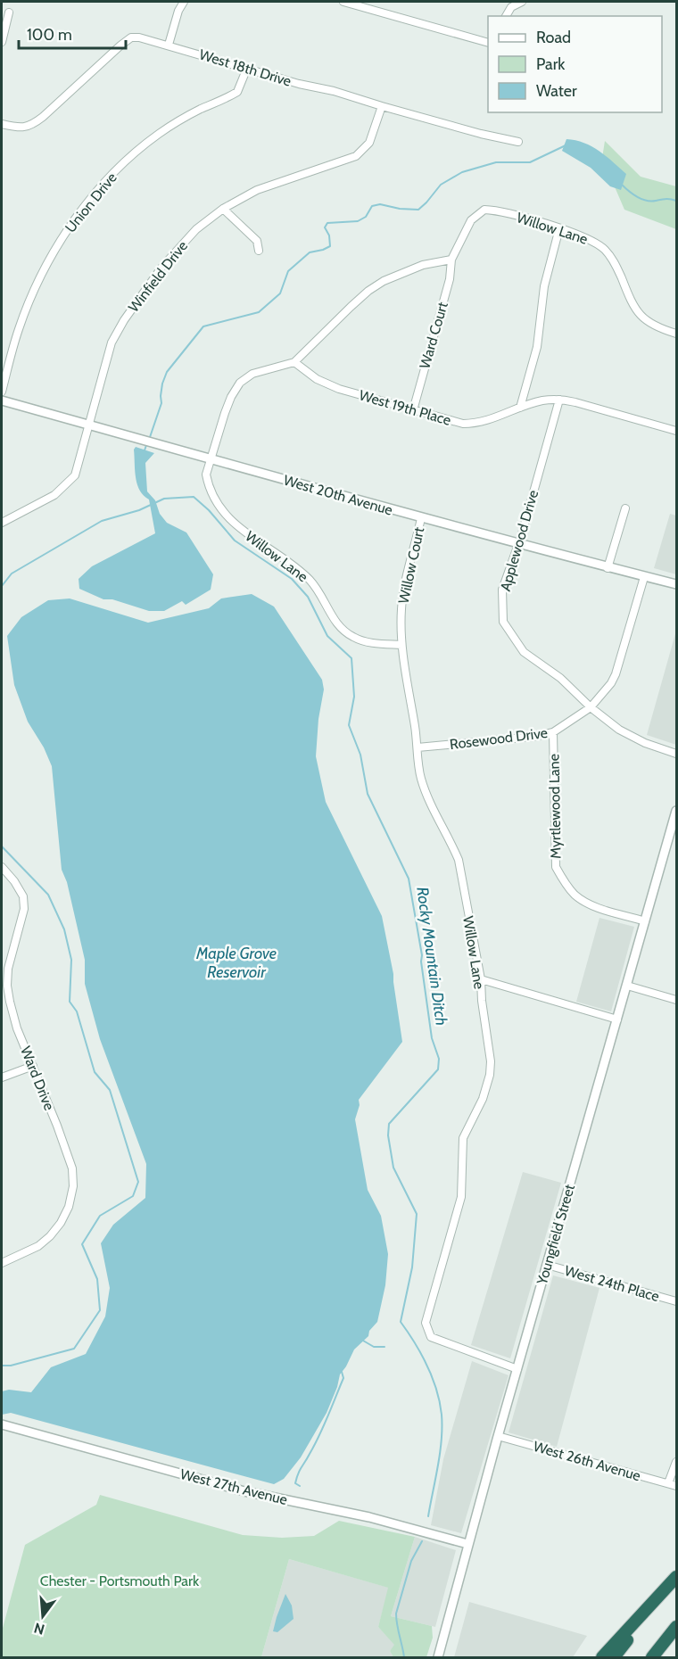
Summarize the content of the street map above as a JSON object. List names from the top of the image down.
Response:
{
  "streets": {
    "street": [
      "West 18th Drive",
      "Union Drive",
      "Willow Lane",
      "Winfield Drive",
      "Ward Court",
      "West 19th Place",
      "West 20th Avenue",
      "Applewood Drive",
      "Willow Court",
      "Rosewood Drive",
      "Myrtlewood Lane",
      "Ward Drive",
      "Youngfield Street",
      "West 24th Place",
      "West 26th Avenue",
      "West 27th Avenue"
    ]
  },
  "crossings": [
    ["West 18th Drive", "Union Drive"],
    ["West 18th Drive", "Winfield Drive"],
    ["Willow Lane", "Ward Court"],
    ["Willow Lane", "West 19th Place"],
    ["Willow Lane", "West 20th Avenue"],
    ["Willow Lane", "Willow Court"],
    ["Willow Lane", "Rosewood Drive"],
    ["Willow Lane", "Youngfield Street"],
    ["Winfield Drive", "West 20th Avenue"],
    ["Ward Court", "West 19th Place"],
    ["West 19th Place", "Applewood Drive"],
    ["West 20th Avenue", "Applewood Drive"],
    ["West 20th Avenue", "Willow Court"],
    ["West 20th Avenue", "Rosewood Drive"],
    ["Applewood Drive", "Rosewood Drive"],
    ["Rosewood Drive", "Myrtlewood Lane"],
    ["Myrtlewood Lane", "Youngfield Street"],
    ["Youngfield Street", "West 24th Place"],
    ["Youngfield Street", "West 26th Avenue"],
    ["Youngfield Street", "West 27th Avenue"]
  ],
  "water": ["Maple Grove Reservoir", "Rocky Mountain Ditch"],
  "parks": ["Chester - Portsmouth Park"],
  "legend": ["Road", "Park", "Water"],
  "scale_bar": "100 m",
  "north": "bottom"
}
